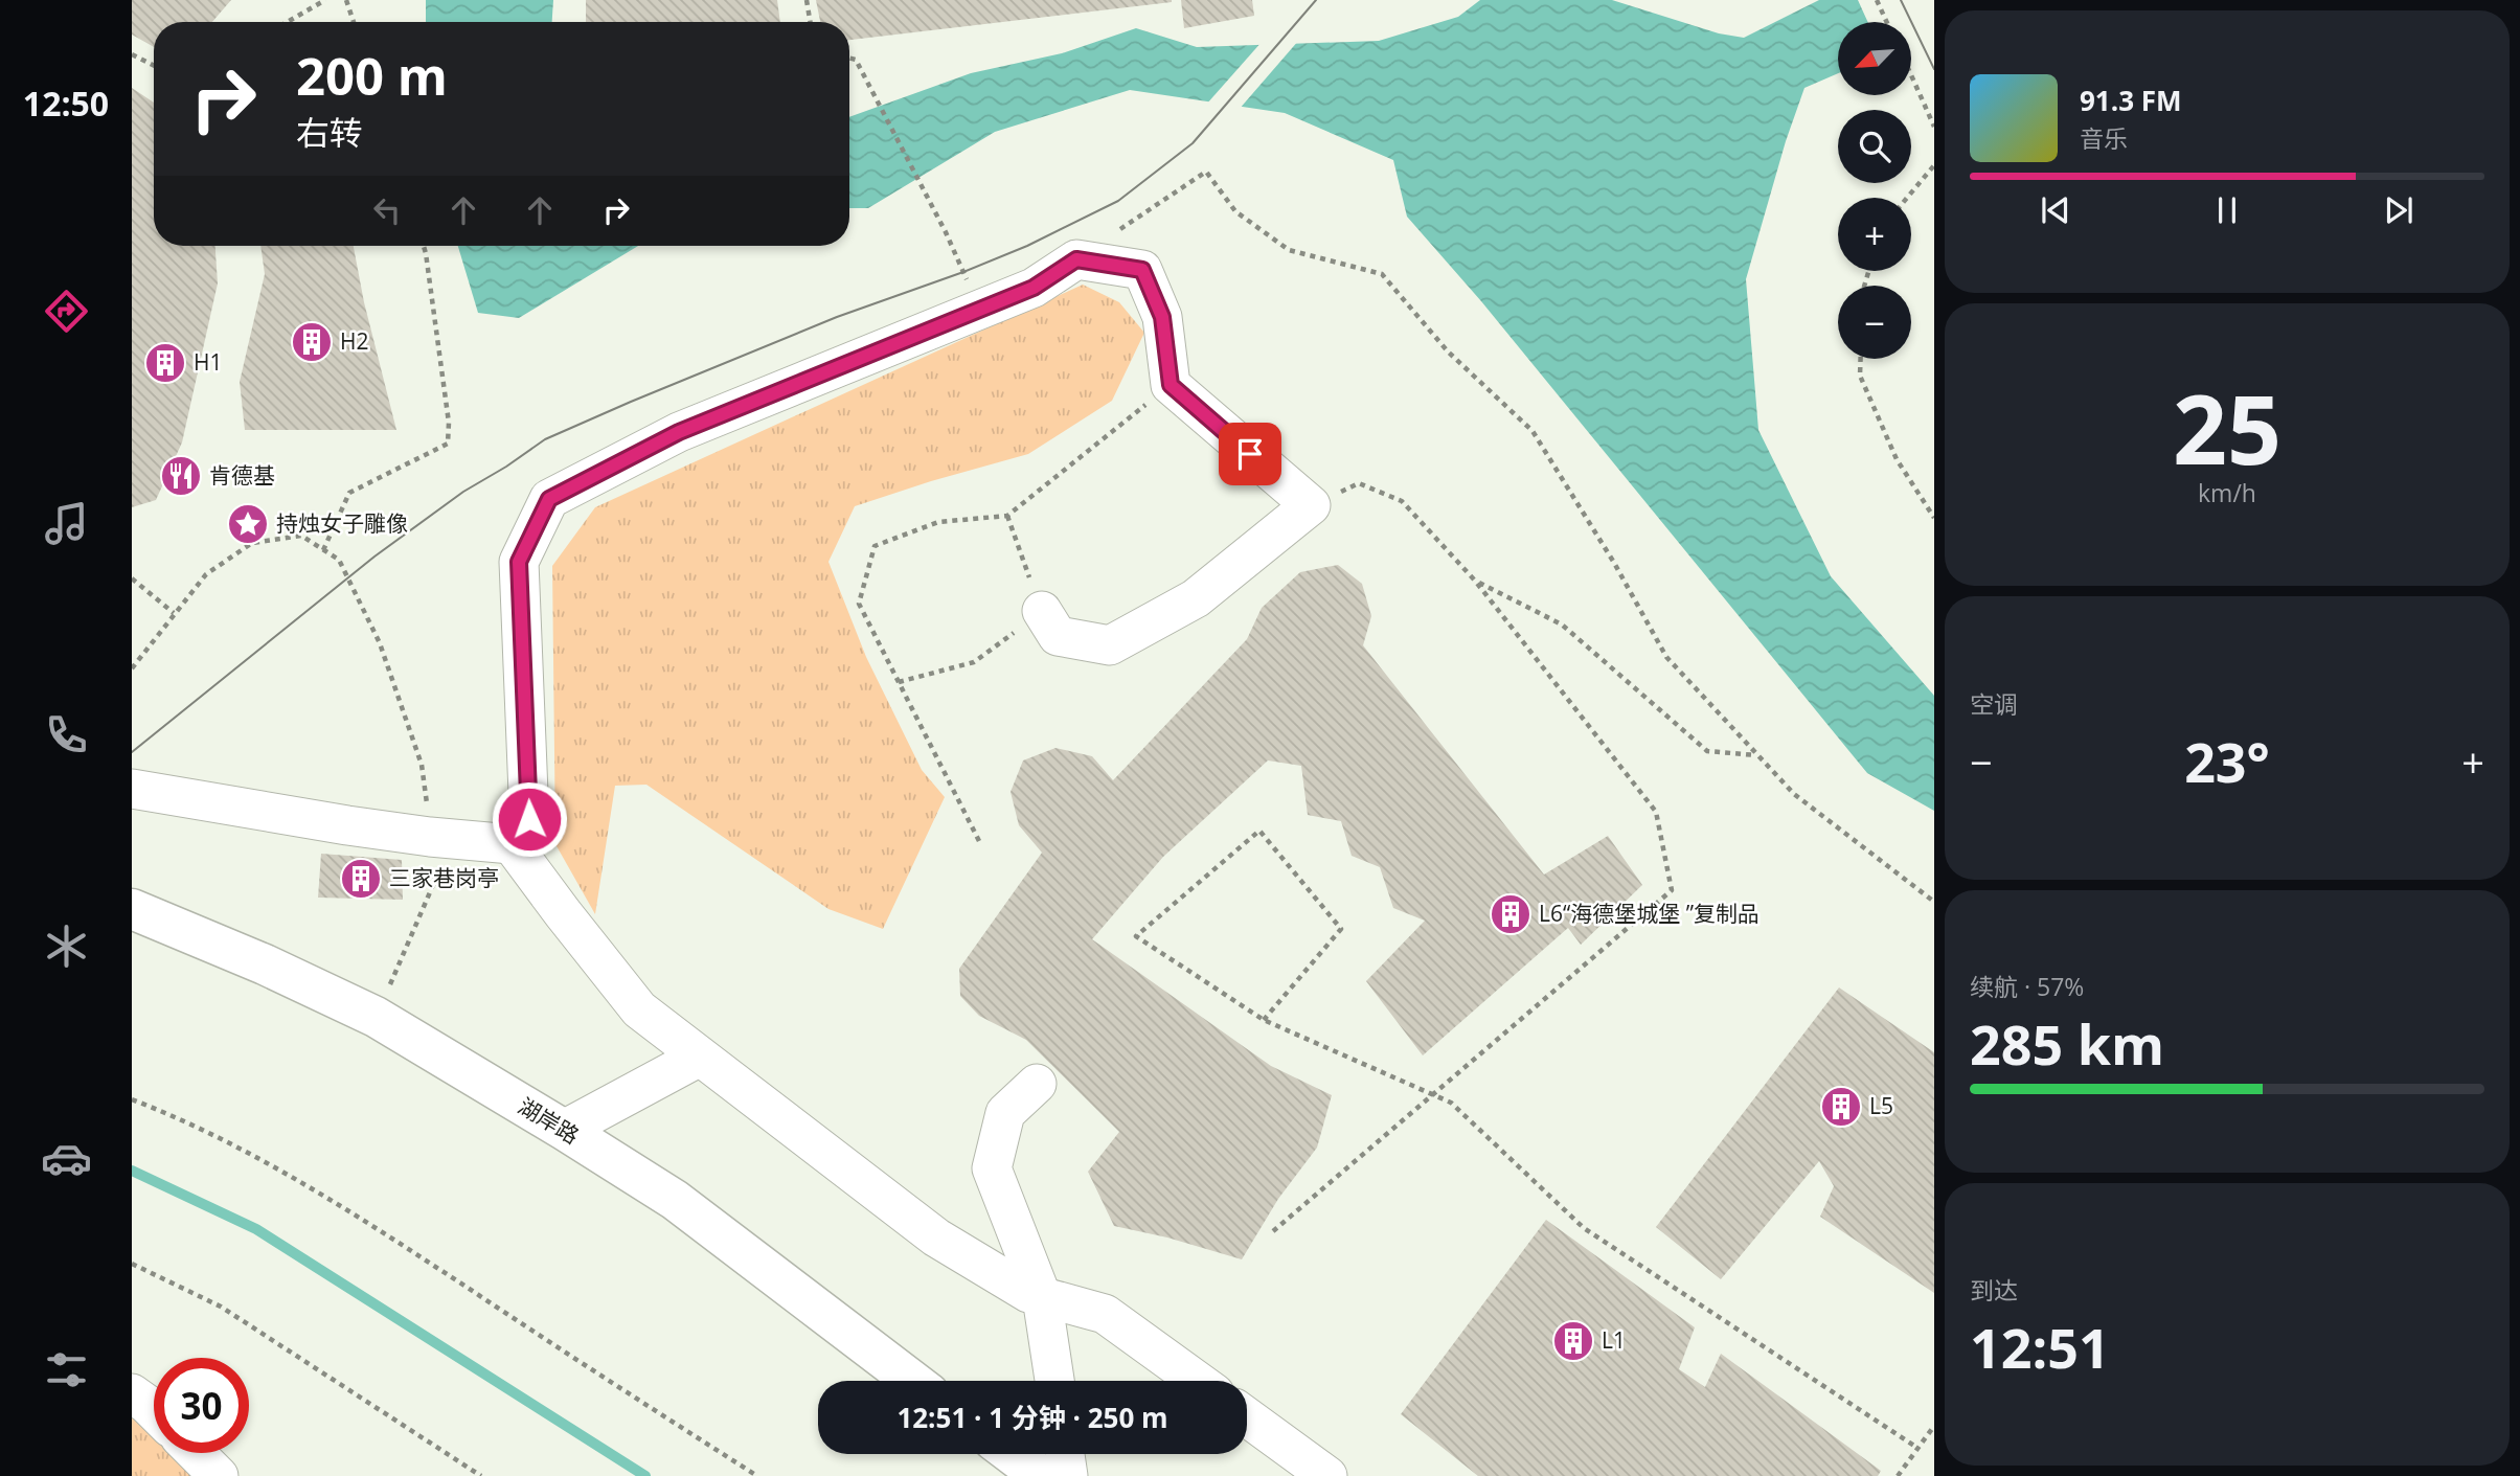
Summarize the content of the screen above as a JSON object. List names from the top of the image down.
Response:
{
  "streets": {
    "street": ["湖岸路"]
  },
  "places": {
    "building": [
      "H2",
      "H1",
      "三家巷岗亭",
      "L6“海德堡城堡 ”复制品",
      "L5",
      "L1"
    ],
    "restaurant": ["肯德基"],
    "place": ["持烛女子雕像"]
  },
  "north": "bottom left",
  "page": {
    "tabs": "12:50",
    "map_buttons": ["+", "−"],
    "turn": ["200 m", "右转"],
    "song": ["91.3 FM", "音乐"],
    "tile": [
      ["25", "km/h"],
      "空调",
      ["续航 · 57%", "285 km"],
      ["到达", "12:51"]
    ],
    "heat": ["−", "23°", "+"],
    "limit": "30",
    "trip": "12:51 · 1 分钟 · 250 m"
  }
}
